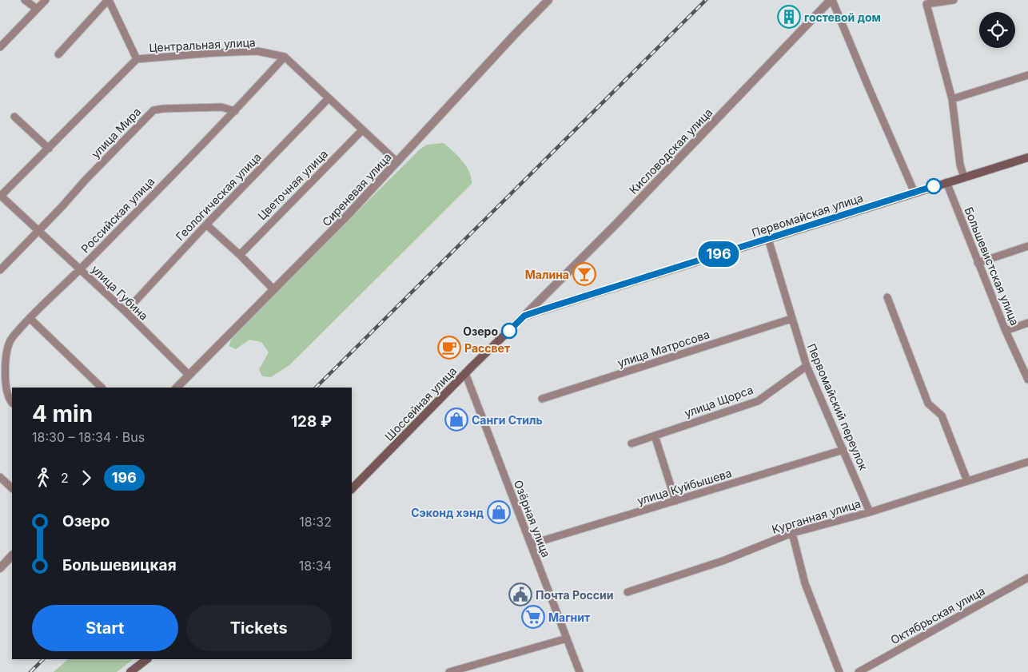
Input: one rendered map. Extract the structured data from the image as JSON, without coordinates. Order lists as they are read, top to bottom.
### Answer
{
  "streets": {
    "main road": ["Первомайская улица", "Шоссейная улица"],
    "street": [
      "Центральная улица",
      "улица Мира",
      "Кисловодская улица",
      "Цветочная улица",
      "Сиреневая улица",
      "Геологическая улица",
      "Российская улица",
      "Большевистская улица",
      "улица Губина",
      "улица Матросова",
      "улица Щорса",
      "Первомайский переулок",
      "улица Куйбышева",
      "Курганная улица",
      "Озёрная улица",
      "Октябрьская улица"
    ]
  },
  "crossings": [
    ["Центральная улица", "Российская улица"],
    ["Центральная улица", "улица Губина"],
    ["улица Мира", "Российская улица"],
    ["улица Мира", "улица Губина"],
    ["Кисловодская улица", "Первомайская улица"],
    ["Кисловодская улица", "Шоссейная улица"],
    ["Сиреневая улица", "улица Губина"],
    ["Геологическая улица", "улица Губина"],
    ["Российская улица", "улица Губина"],
    ["Первомайская улица", "Большевистская улица"],
    ["Первомайская улица", "Шоссейная улица"],
    ["Первомайская улица", "Первомайский переулок"],
    ["улица Матросова", "Первомайский переулок"],
    ["улица Щорса", "Первомайский переулок"],
    ["Шоссейная улица", "Озёрная улица"],
    ["Первомайский переулок", "улица Куйбышева"],
    ["Первомайский переулок", "Курганная улица"],
    ["улица Куйбышева", "Озёрная улица"]
  ],
  "places": {
    "building": ["гостевой дом"],
    "bar": ["Малина"],
    "other": ["Озеро"],
    "cafe": ["Рассвет"],
    "shop": ["Санги Стиль", "Сэконд хэнд"],
    "public building": ["Почта России"],
    "supermarket": ["Магнит"]
  },
  "lines": ["bus line 196"],
  "page": {
    "on_map": "196",
    "heading": ["4 min", "18:30 – 18:34 · Bus", "128 ₽"],
    "legs": ["2", "196"],
    "list": [
      {
        "name": "Озеро",
        "value": "18:32"
      },
      {
        "name": "Большевицкая",
        "value": "18:34"
      }
    ],
    "buttons": ["Start", "Tickets"]
  }
}
